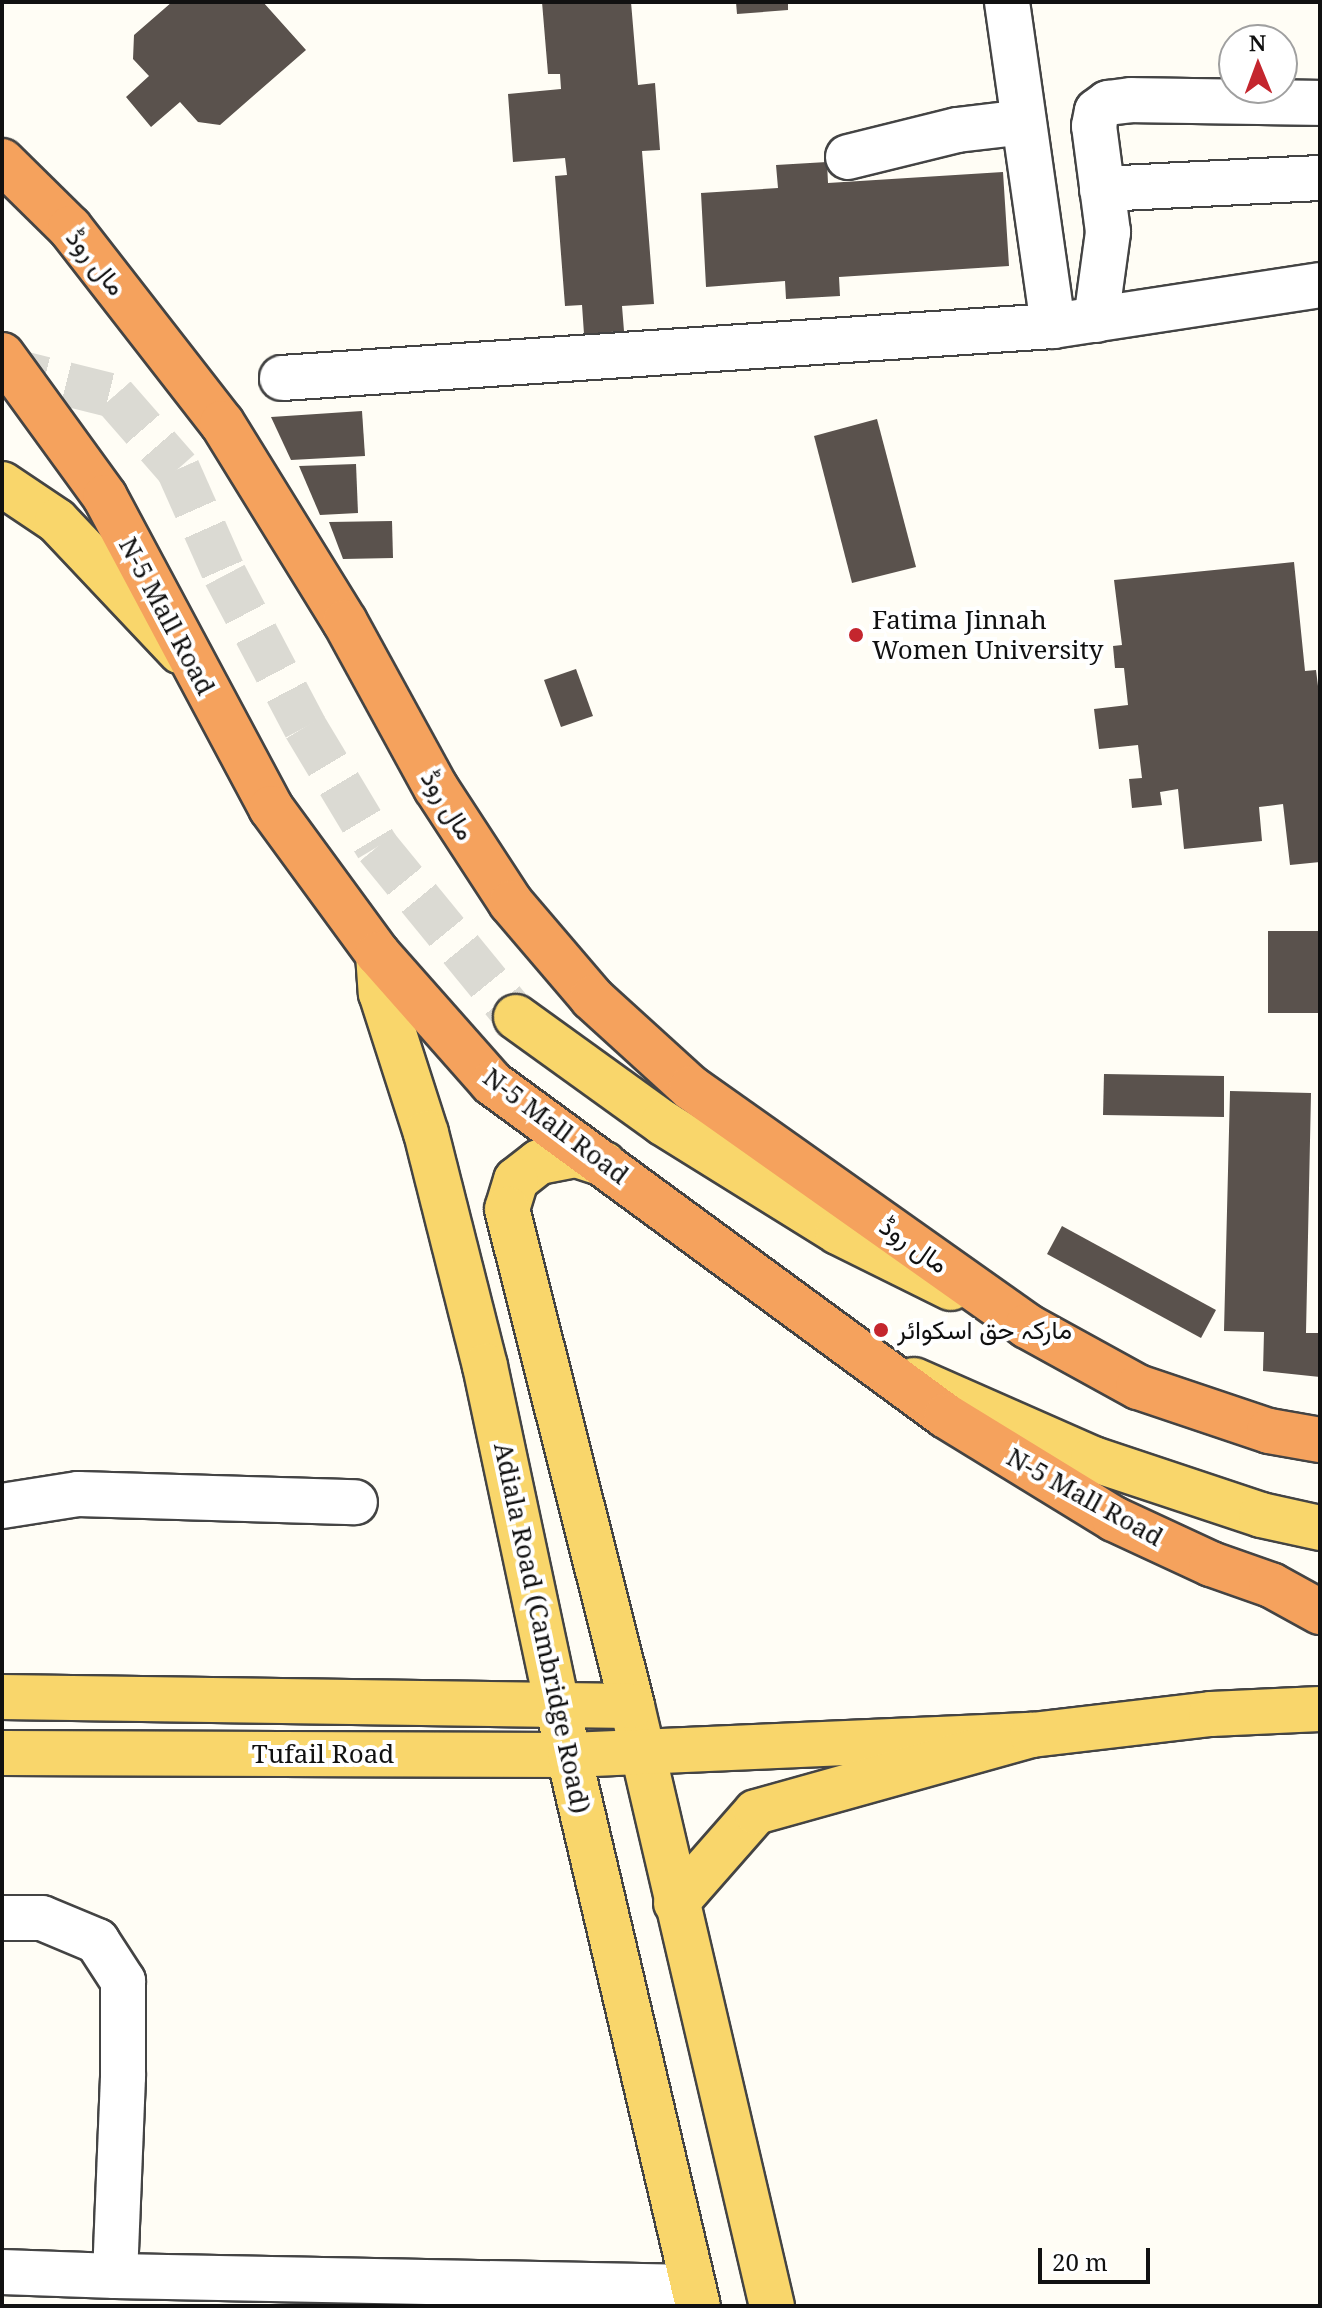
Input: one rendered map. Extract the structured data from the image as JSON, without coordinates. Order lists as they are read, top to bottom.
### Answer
{
  "streets": {
    "highway": ["مال روڈ", "N-5 Mall Road"],
    "main road": ["Adiala Road (Cambridge Road)", "Tufail Road"]
  },
  "crossings": [
    ["N-5 Mall Road", "Adiala Road (Cambridge Road)"],
    ["Adiala Road (Cambridge Road)", "Tufail Road"]
  ],
  "places": ["Fatima Jinnah Women University", "مارکہ حق اسکوائر"],
  "scale_bar": "20 m",
  "north": "top"
}
